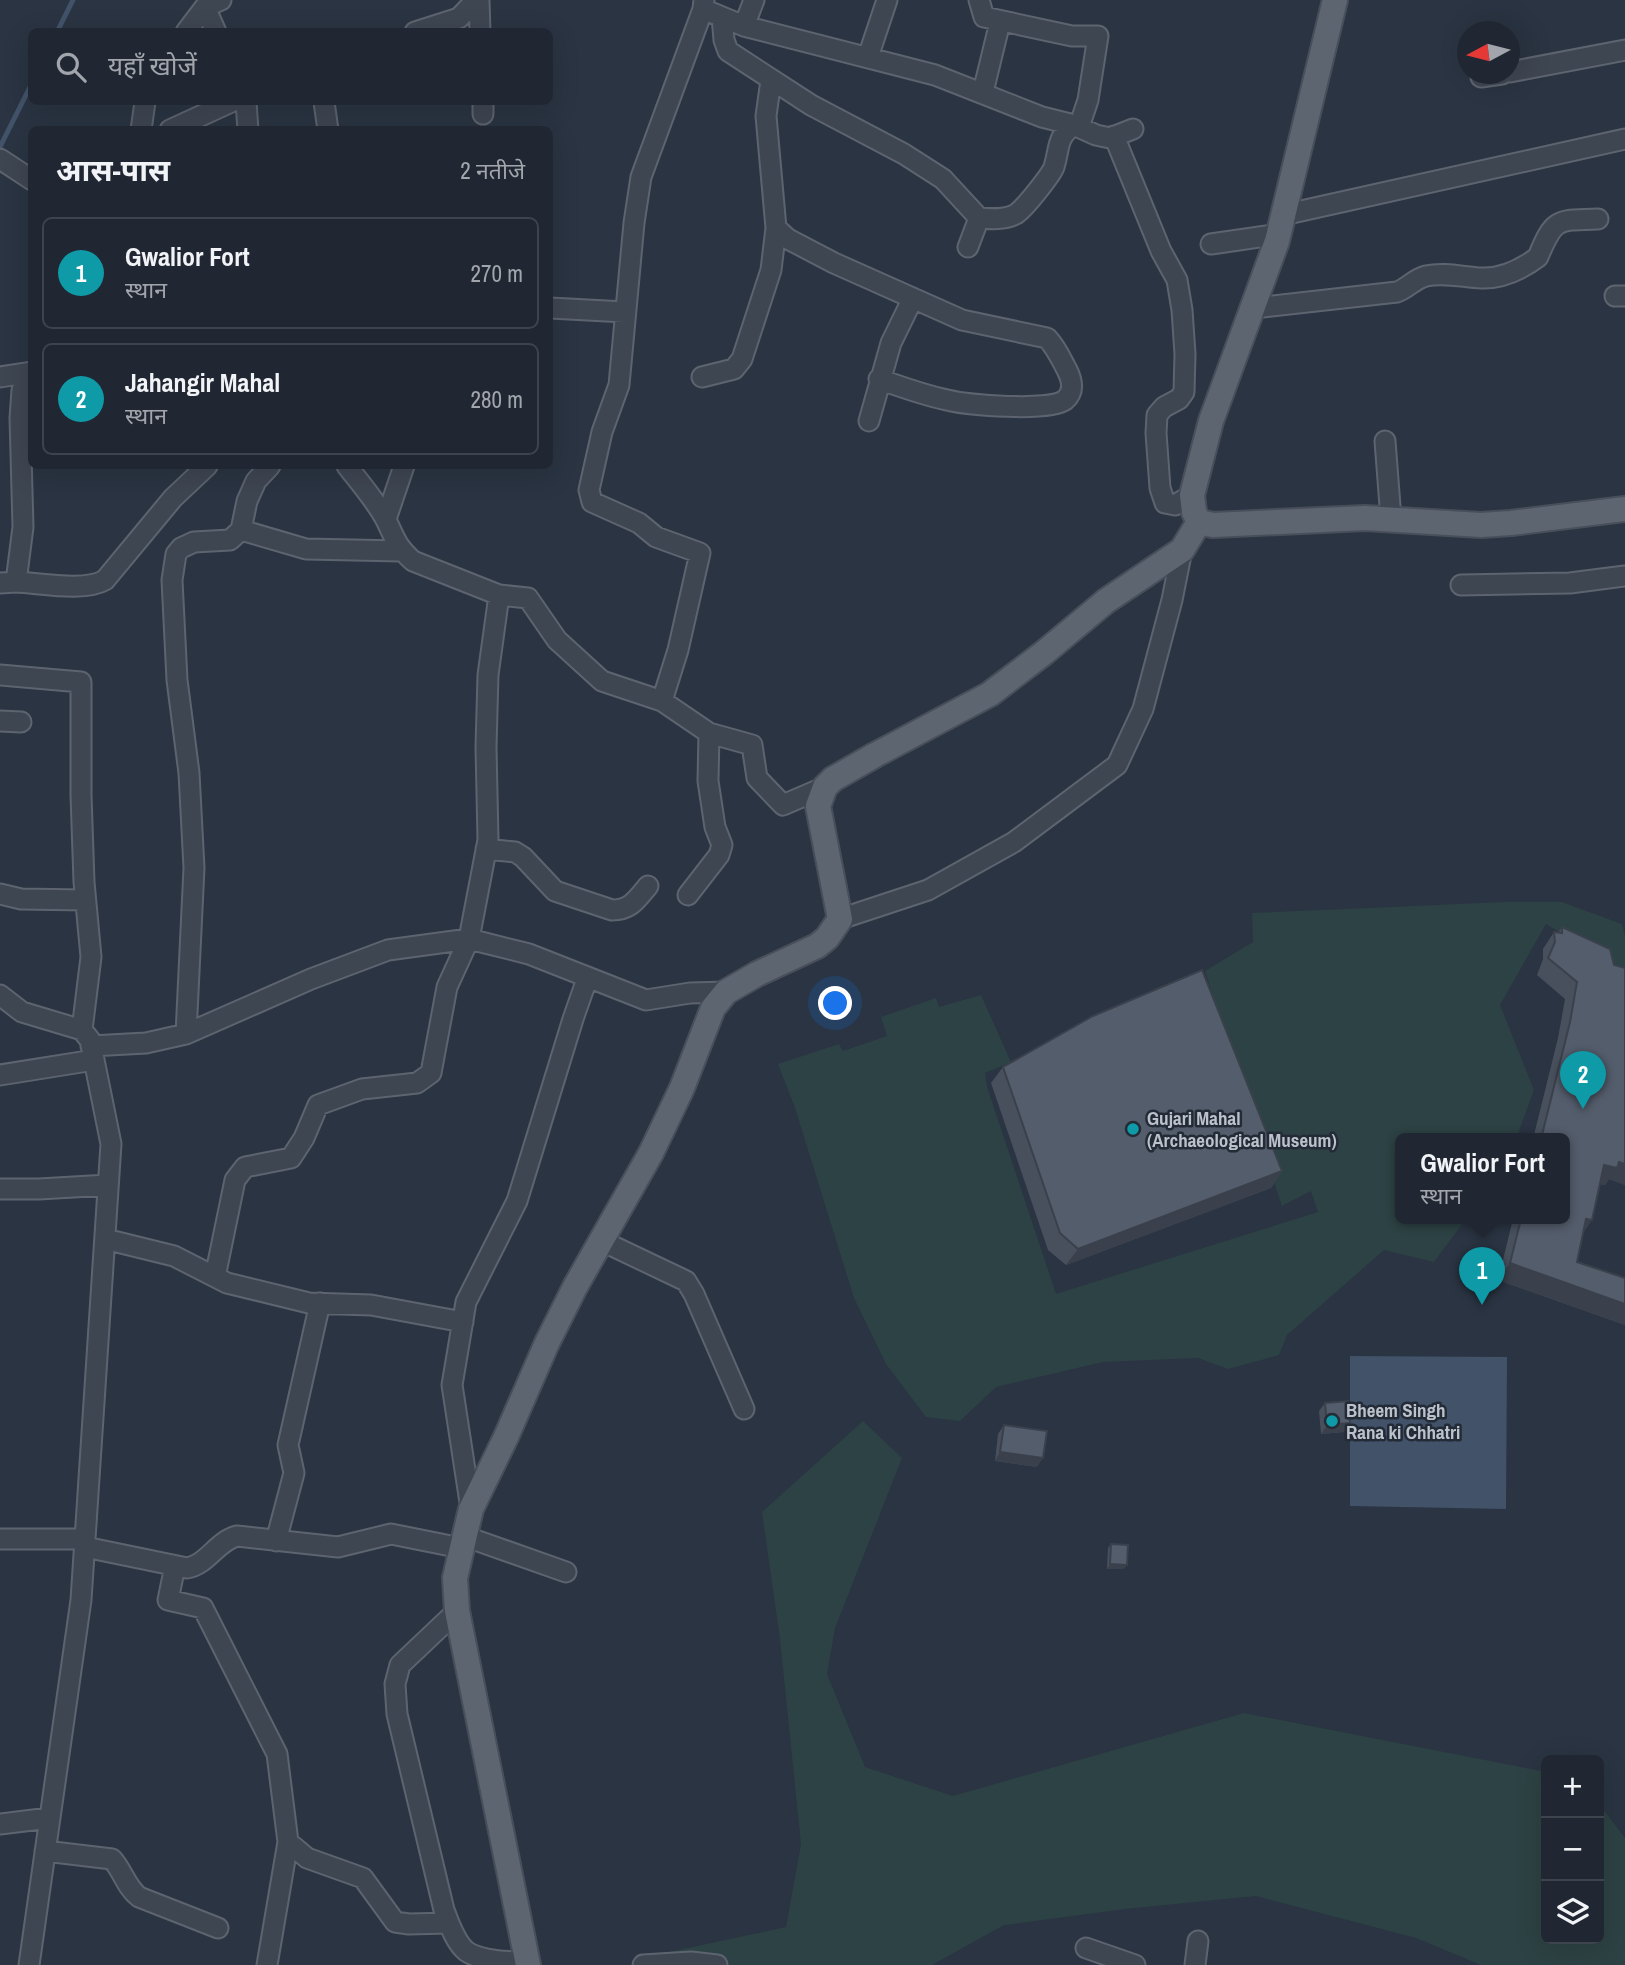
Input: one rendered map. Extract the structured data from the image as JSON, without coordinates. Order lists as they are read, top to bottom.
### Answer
{
  "places": ["Gujari Mahal (Archaeological Museum)", "Bheem Singh Rana ki Chhatri"],
  "north": "left",
  "page": {
    "search": "यहाँ खोजें",
    "heading": ["आस-पास", "2 नतीजे"],
    "list": [
      {
        "mark": "1",
        "name": "Gwalior Fort",
        "note": "स्थान",
        "value": "270 m"
      },
      {
        "mark": "2",
        "name": "Jahangir Mahal",
        "note": "स्थान",
        "value": "280 m"
      }
    ],
    "pins": ["2", "1"],
    "popup": ["Gwalior Fort", "स्थान"],
    "map_buttons": ["+", "−"]
  }
}
